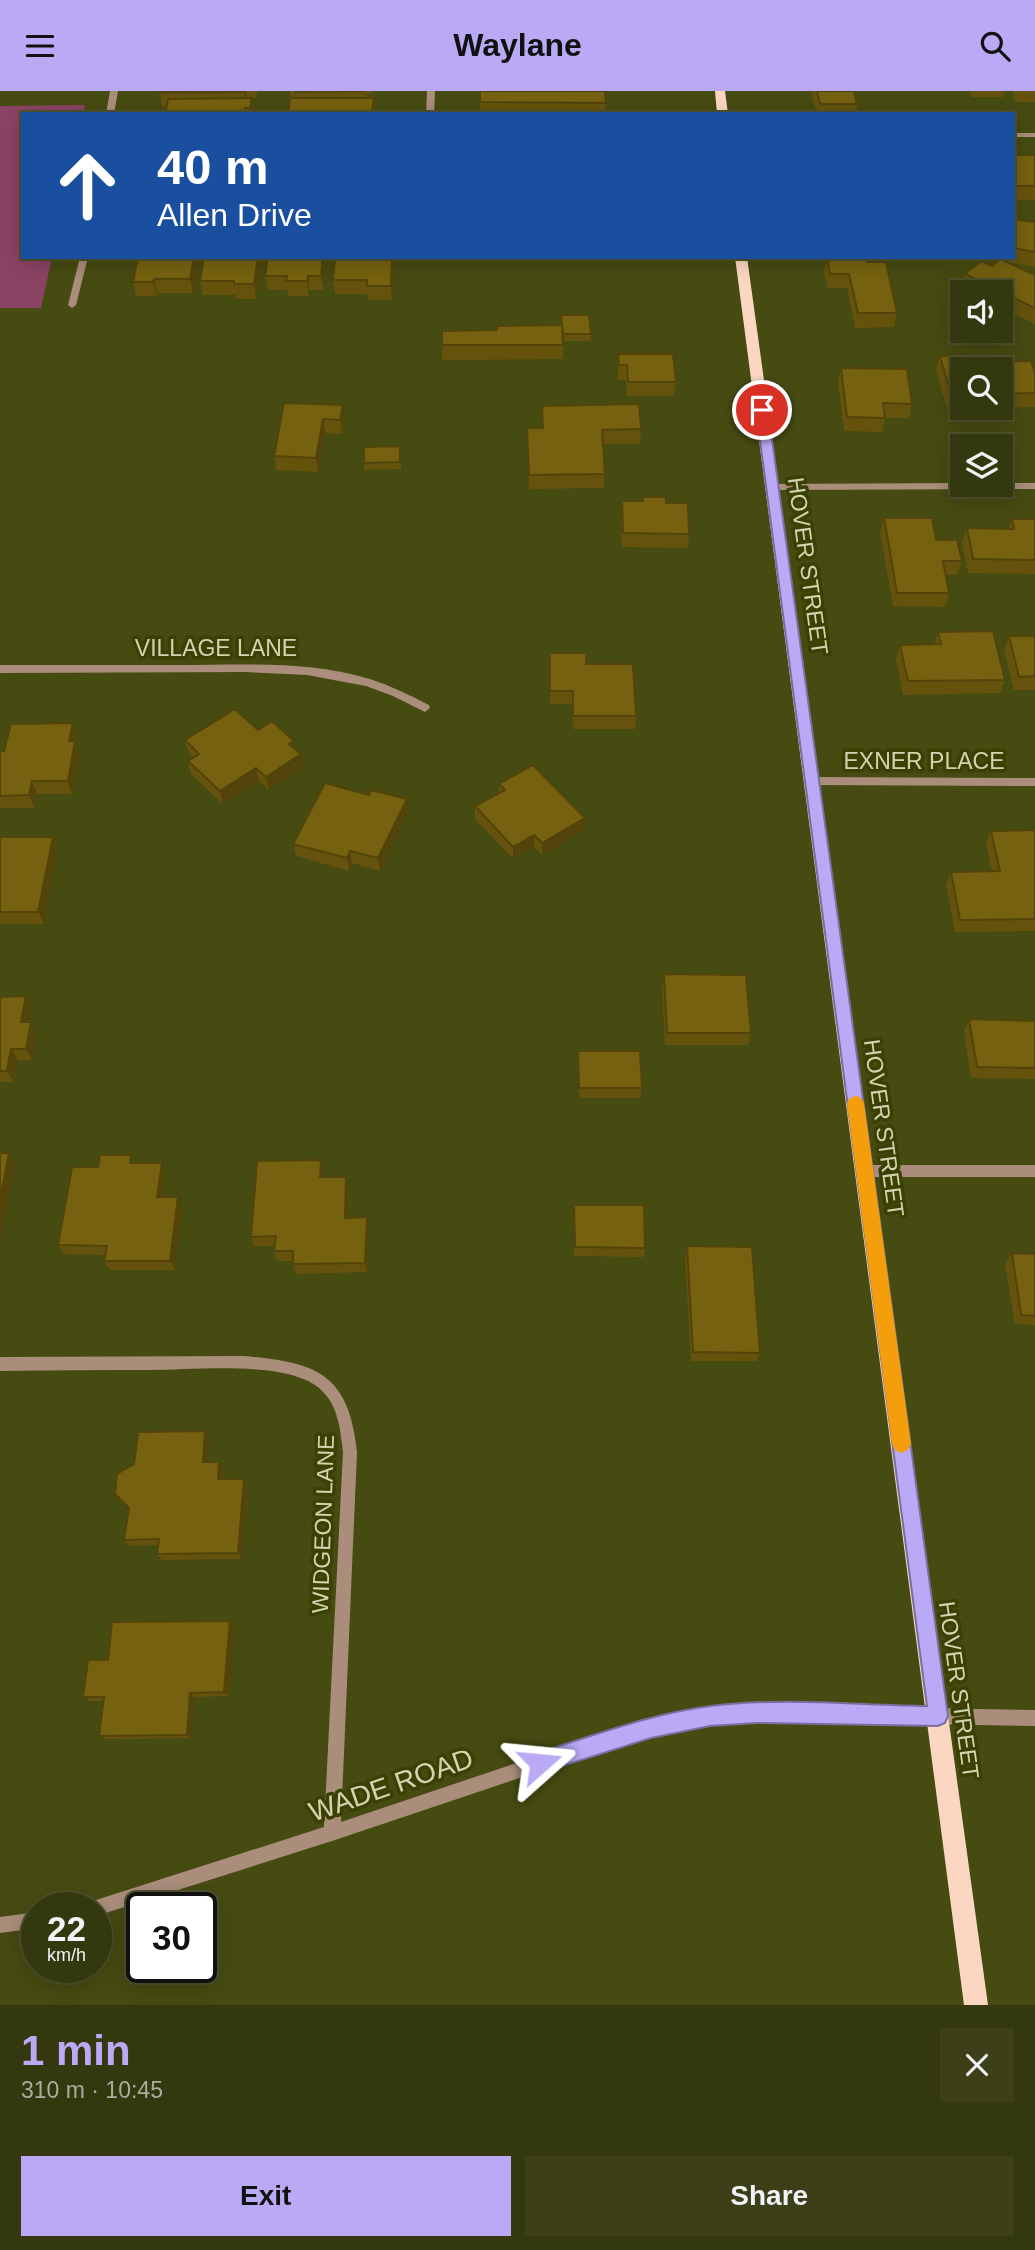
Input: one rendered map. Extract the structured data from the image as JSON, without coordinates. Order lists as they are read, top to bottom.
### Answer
{
  "streets": {
    "main road": ["HOVER STREET"],
    "street": [
      "VILLAGE LANE",
      "EXNER PLACE",
      "WIDGEON LANE",
      "WADE ROAD"
    ]
  },
  "crossings": [
    ["HOVER STREET", "EXNER PLACE"],
    ["HOVER STREET", "WADE ROAD"],
    ["WIDGEON LANE", "WADE ROAD"]
  ],
  "page": {
    "header": "Waylane",
    "turn": ["40 m", "Allen Drive"],
    "speed": "22 km/h",
    "limit": "30",
    "heading": ["1 min", "310 m · 10:45"],
    "buttons": ["Exit", "Share"]
  }
}
